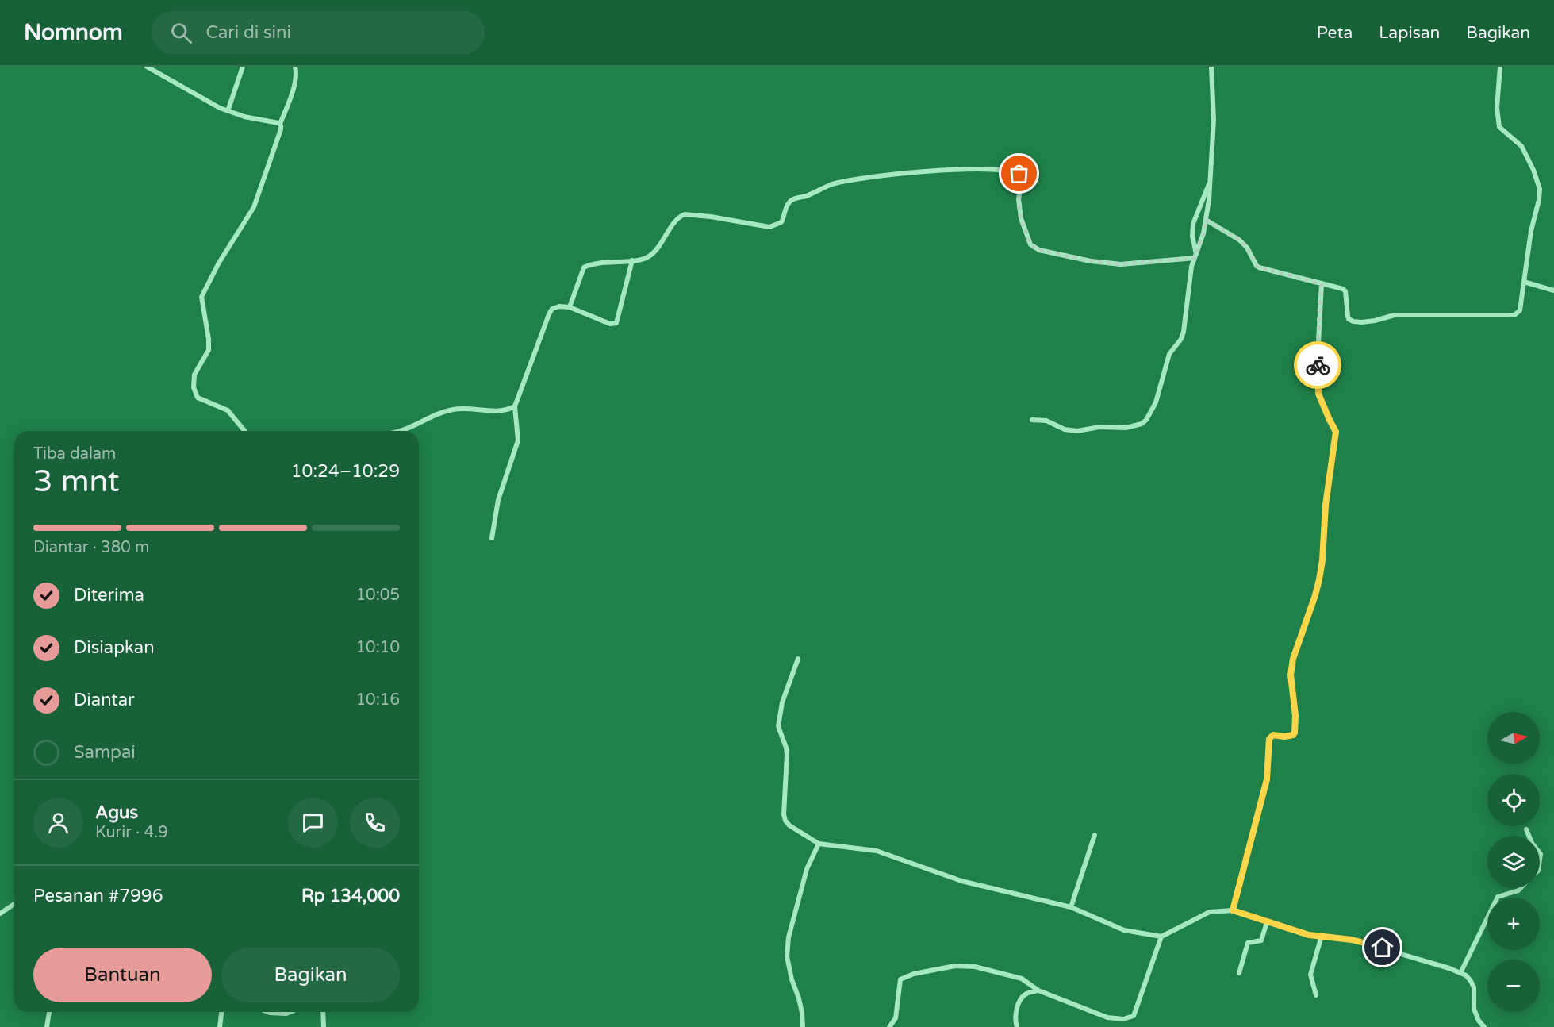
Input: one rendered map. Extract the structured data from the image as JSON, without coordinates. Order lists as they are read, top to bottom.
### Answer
{
  "north": "right",
  "page": {
    "header": "Nomnom",
    "search": "Cari di sini",
    "nav": ["Peta", "Lapisan", "Bagikan"],
    "heading": ["3 mnt", "Tiba dalam", "10:24–10:29"],
    "panel": [
      "Agus",
      "Kurir · 4.9",
      "Pesanan #7996",
      "Rp 134,000"
    ],
    "bar": "Diantar · 380 m",
    "list": [
      ["Diterima", "10:05"],
      ["Disiapkan", "10:10"],
      ["Diantar", "10:16"],
      "Sampai"
    ],
    "map_buttons": ["+", "−"],
    "buttons": ["Bantuan", "Bagikan"]
  }
}
